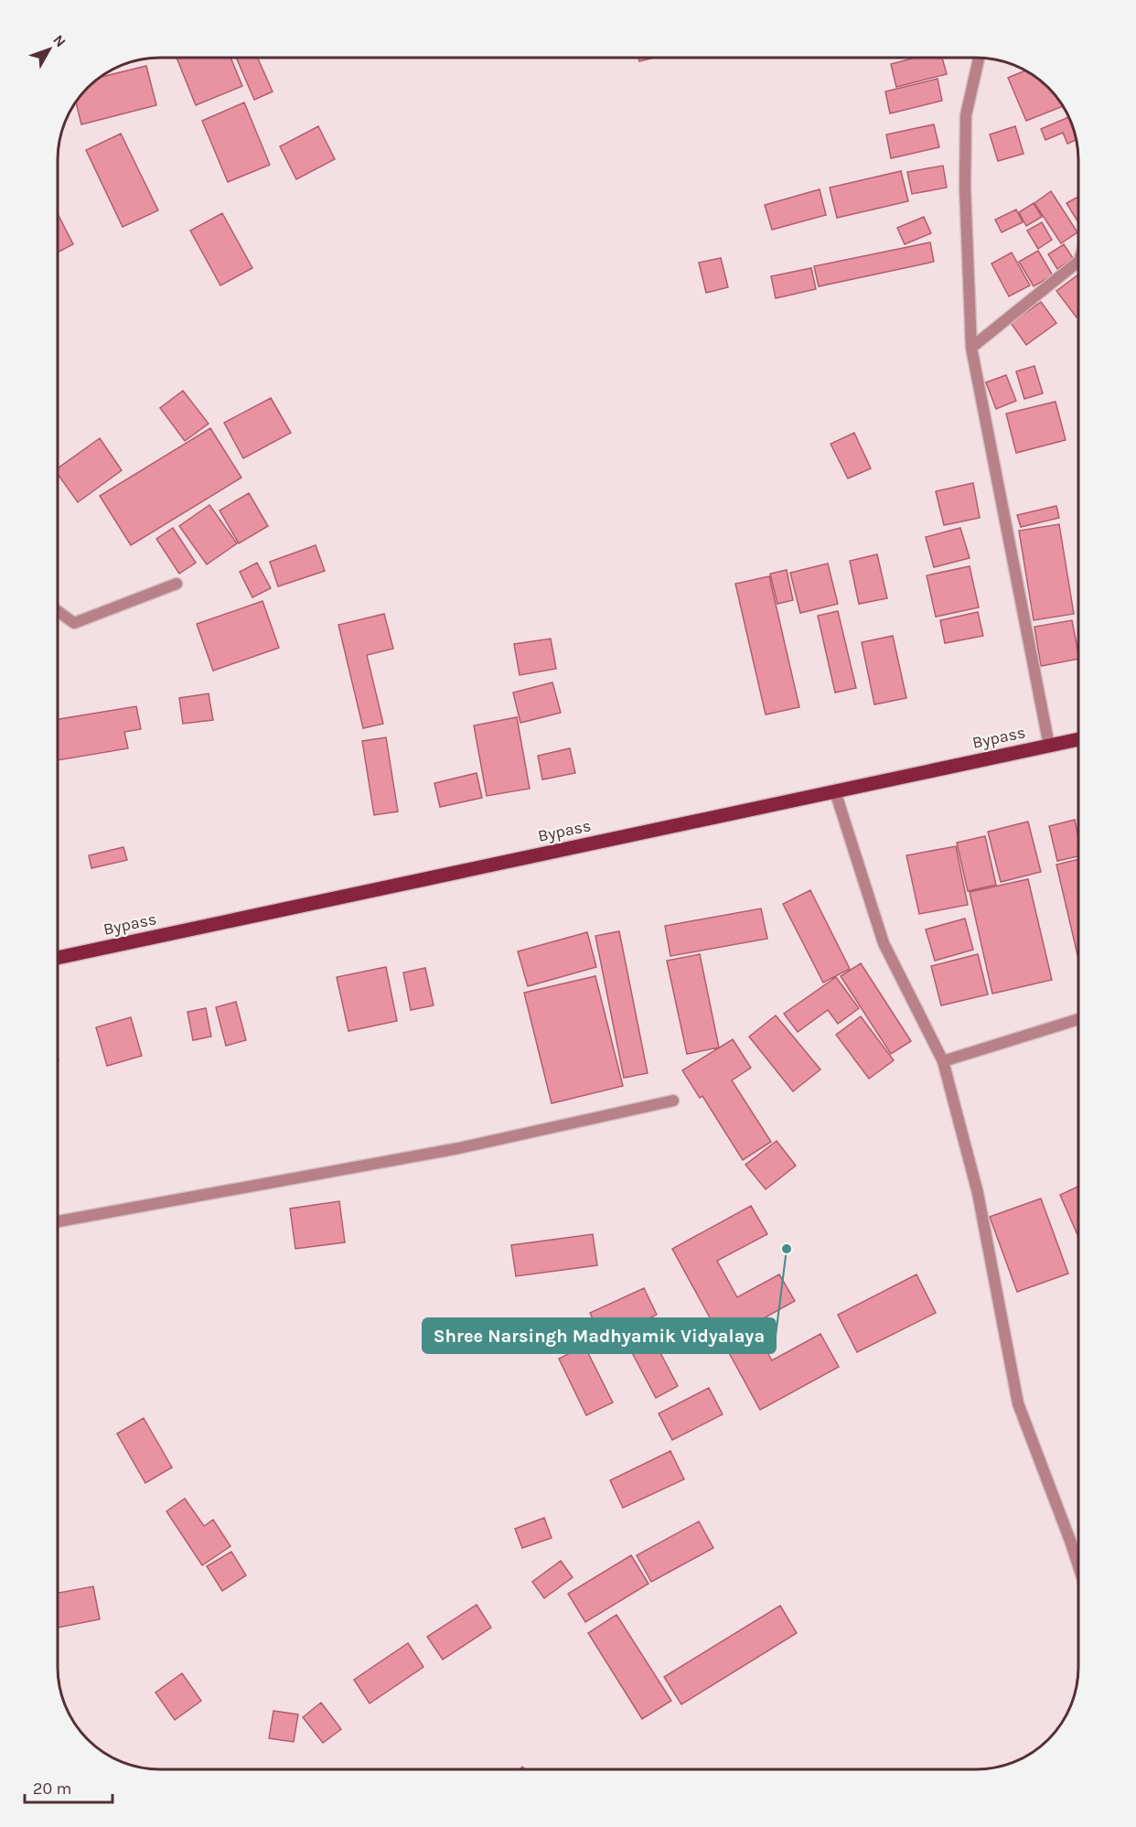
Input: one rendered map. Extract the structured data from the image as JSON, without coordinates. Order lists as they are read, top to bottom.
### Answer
{
  "streets": {
    "main road": ["Bypass"]
  },
  "places": ["Shree Narsingh Madhyamik Vidyalaya"],
  "scale_bar": "20 m",
  "north": "top right"
}
